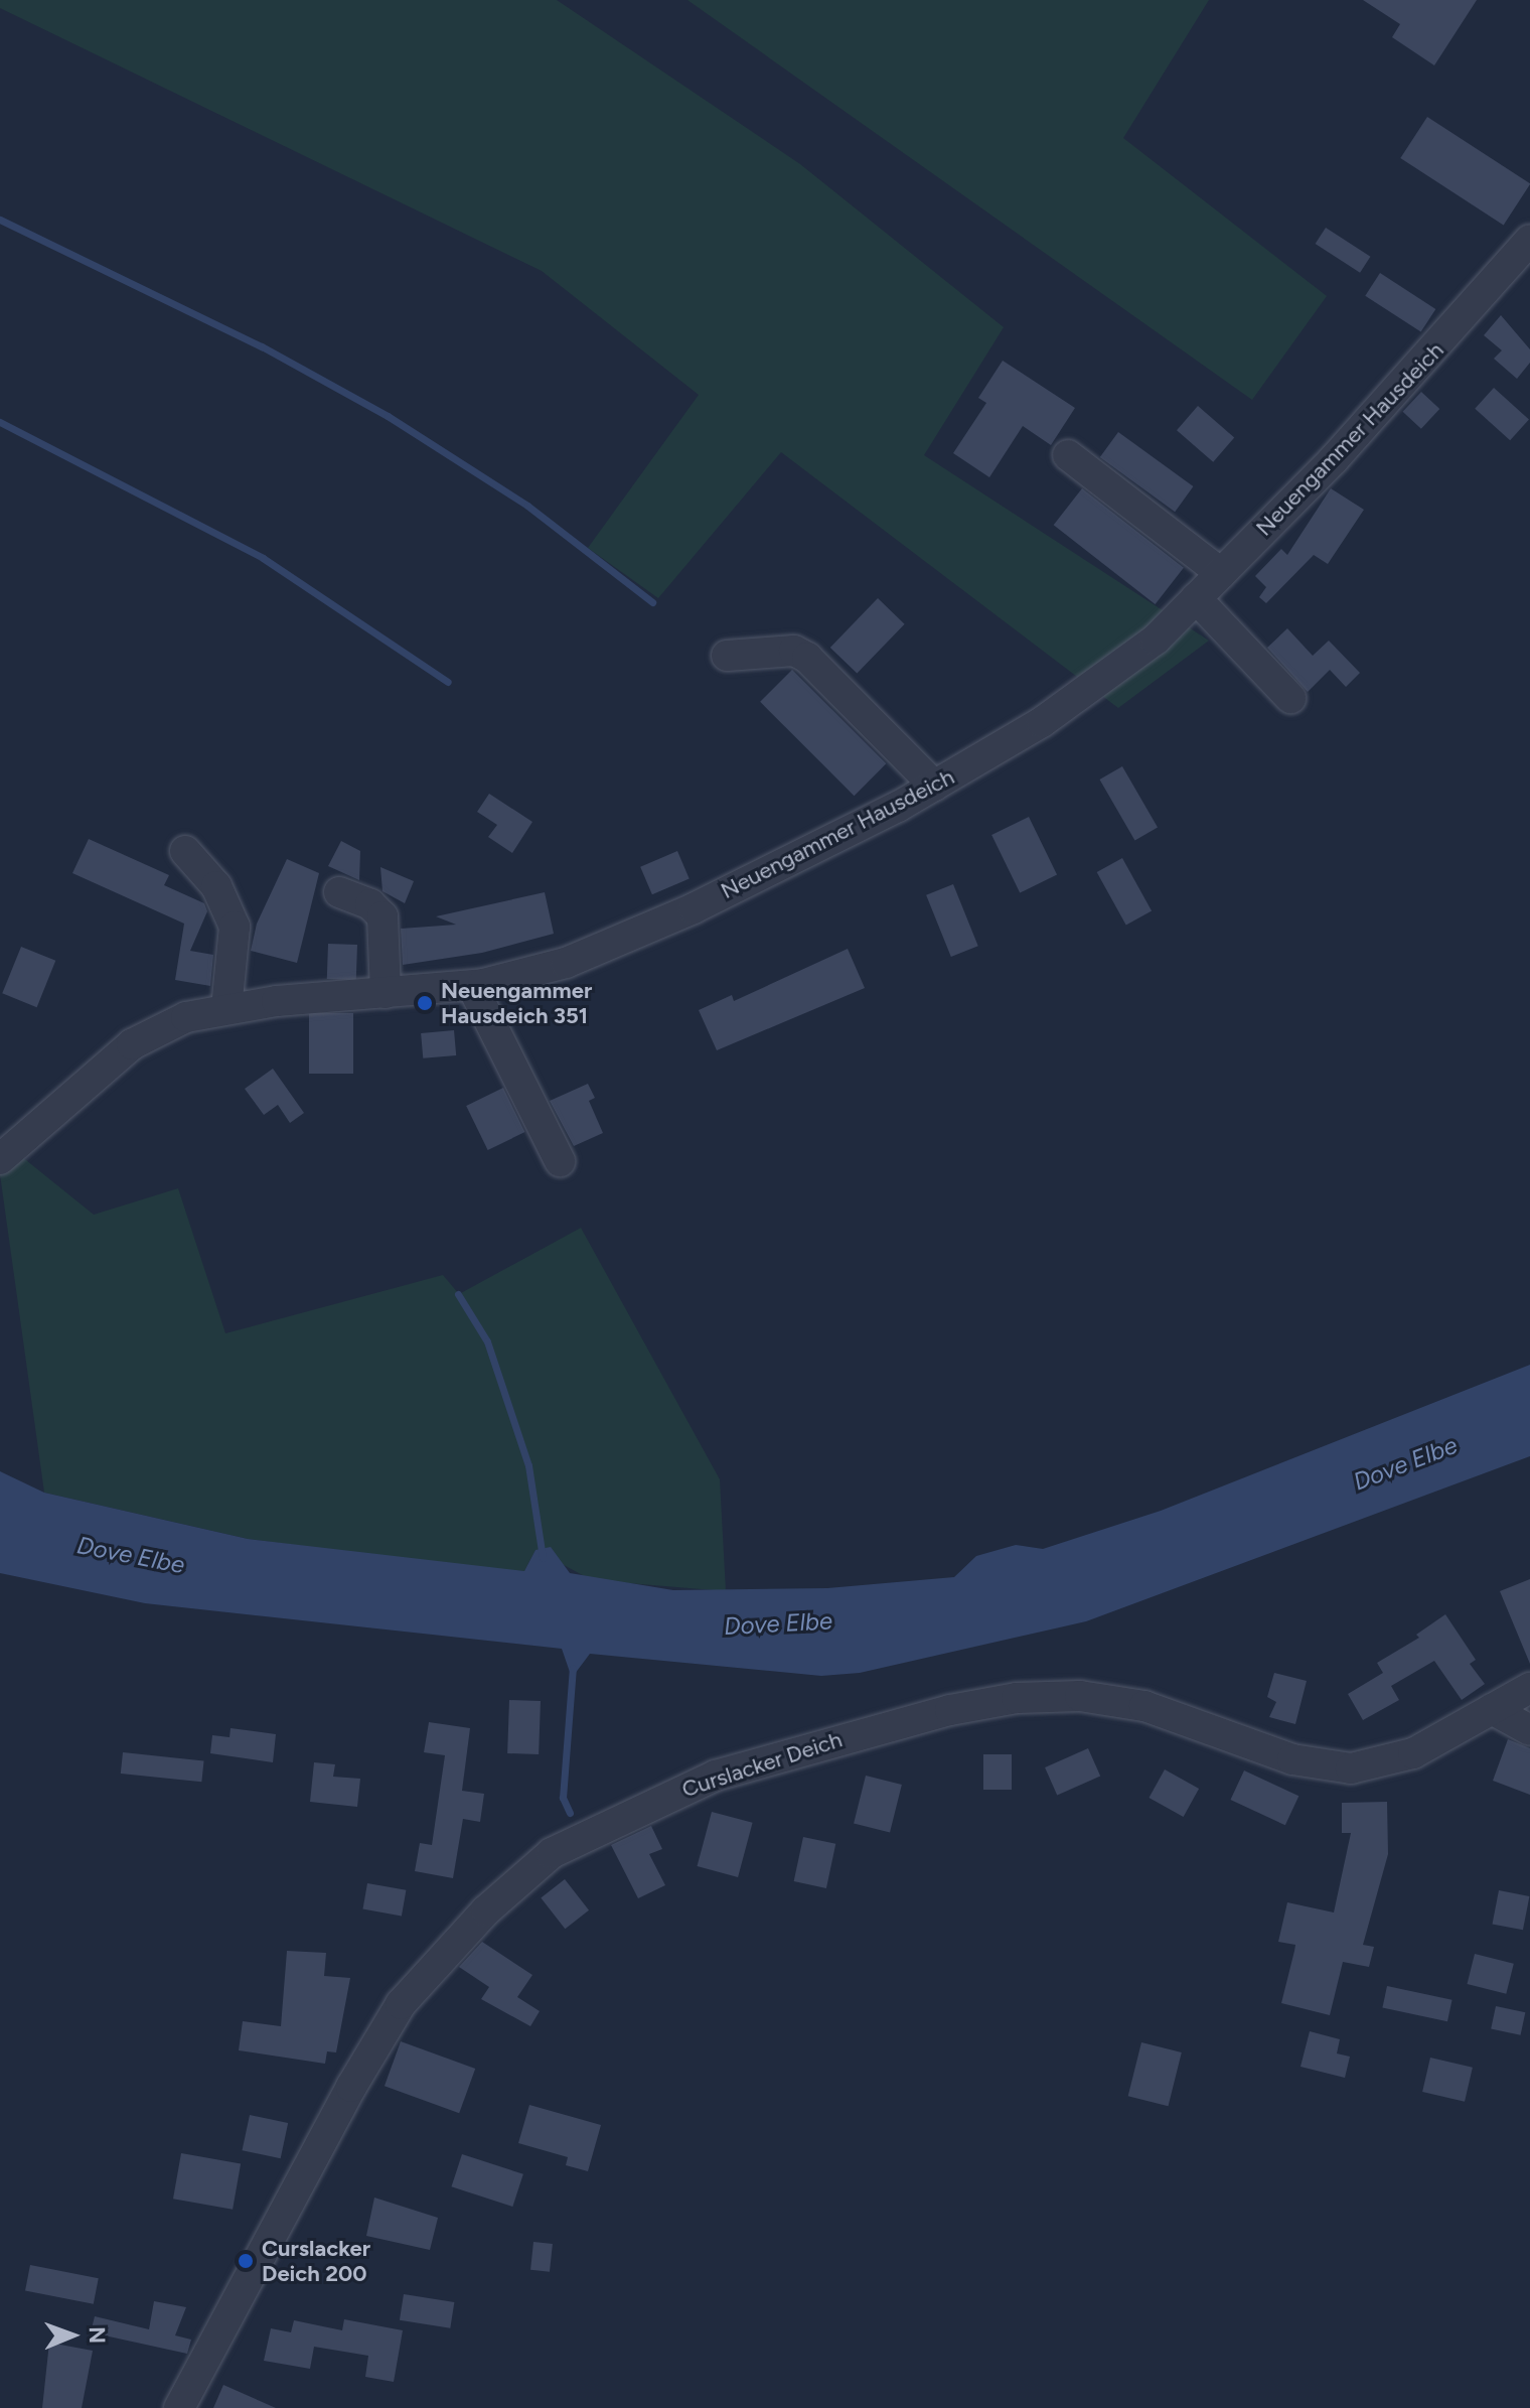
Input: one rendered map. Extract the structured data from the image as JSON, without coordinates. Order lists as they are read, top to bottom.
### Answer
{
  "streets": {
    "street": ["Neuengammer Hausdeich", "Curslacker Deich"]
  },
  "water": ["Dove Elbe"],
  "places": ["Neuengammer Hausdeich 351", "Curslacker Deich 200"],
  "north": "right"
}
